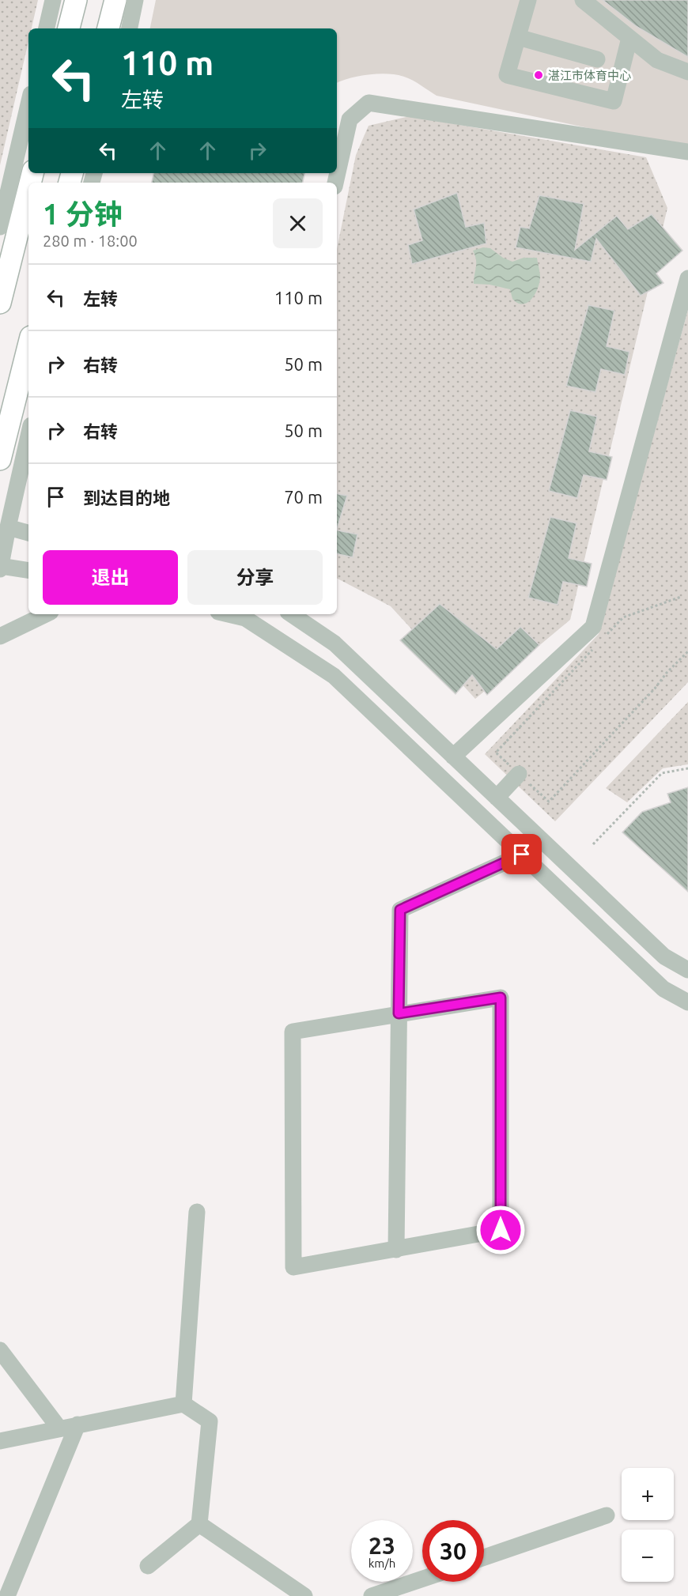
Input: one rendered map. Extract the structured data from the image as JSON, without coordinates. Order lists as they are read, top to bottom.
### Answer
{
  "places": ["湛江市体育中心"],
  "page": {
    "turn": ["110 m", "左转"],
    "heading": ["1 分钟", "280 m · 18:00"],
    "list": [
      {
        "name": "左转",
        "value": "110 m"
      },
      {
        "name": "右转",
        "value": "50 m"
      },
      {
        "name": "右转",
        "value": "50 m"
      },
      {
        "name": "到达目的地",
        "value": "70 m"
      }
    ],
    "buttons": ["退出", "分享"],
    "map_buttons": ["+", "−"],
    "speed": "23 km/h",
    "limit": "30"
  }
}
